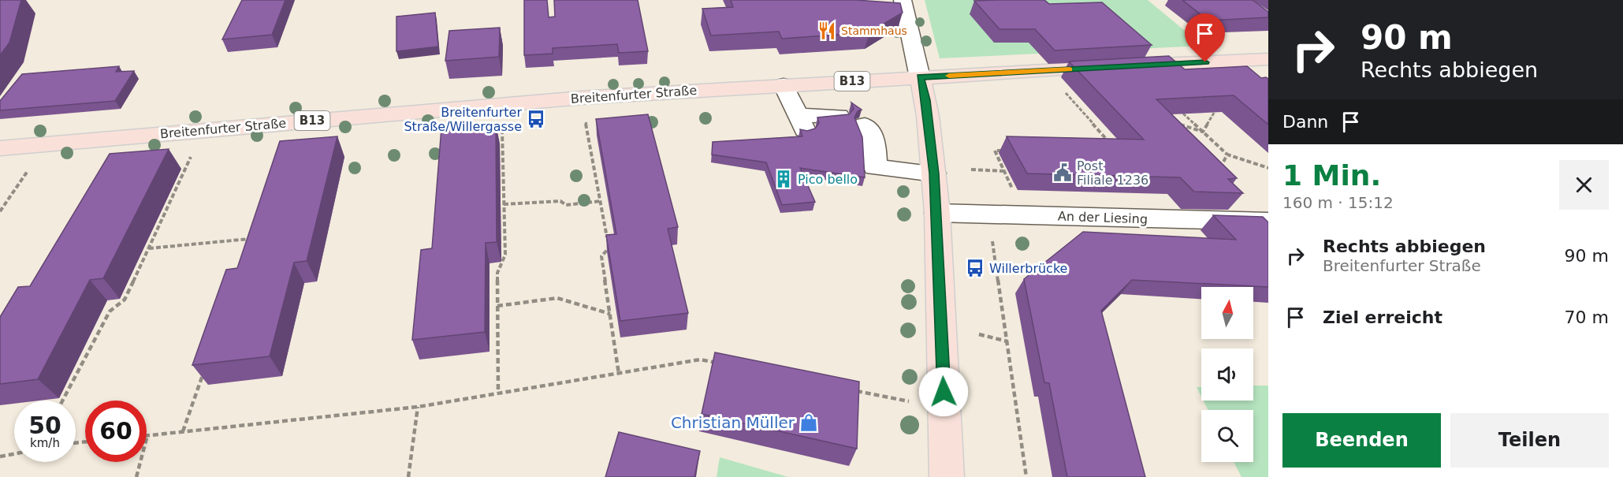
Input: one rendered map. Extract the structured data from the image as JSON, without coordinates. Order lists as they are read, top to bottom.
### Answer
{
  "streets": {
    "main road": ["B13", "Breitenfurter Straße"],
    "street": ["An der Liesing"]
  },
  "places": {
    "restaurant": ["Stammhaus"],
    "bus stop": ["Breitenfurter Straße/Willergasse", "Willerbrücke"],
    "public building": ["Post Filiale 1236"],
    "building": ["Pico bello"],
    "shop": ["Christian Müller"]
  },
  "north": "top",
  "page": {
    "turn": ["90 m", "Rechts abbiegen"],
    "then": "Dann",
    "heading": ["1 Min.", "160 m · 15:12"],
    "list": [
      {
        "name": "Rechts abbiegen",
        "note": "Breitenfurter Straße",
        "value": "90 m"
      },
      {
        "name": "Ziel erreicht",
        "value": "70 m"
      }
    ],
    "speed": "50 km/h",
    "limit": "60",
    "buttons": ["Beenden", "Teilen"]
  }
}
